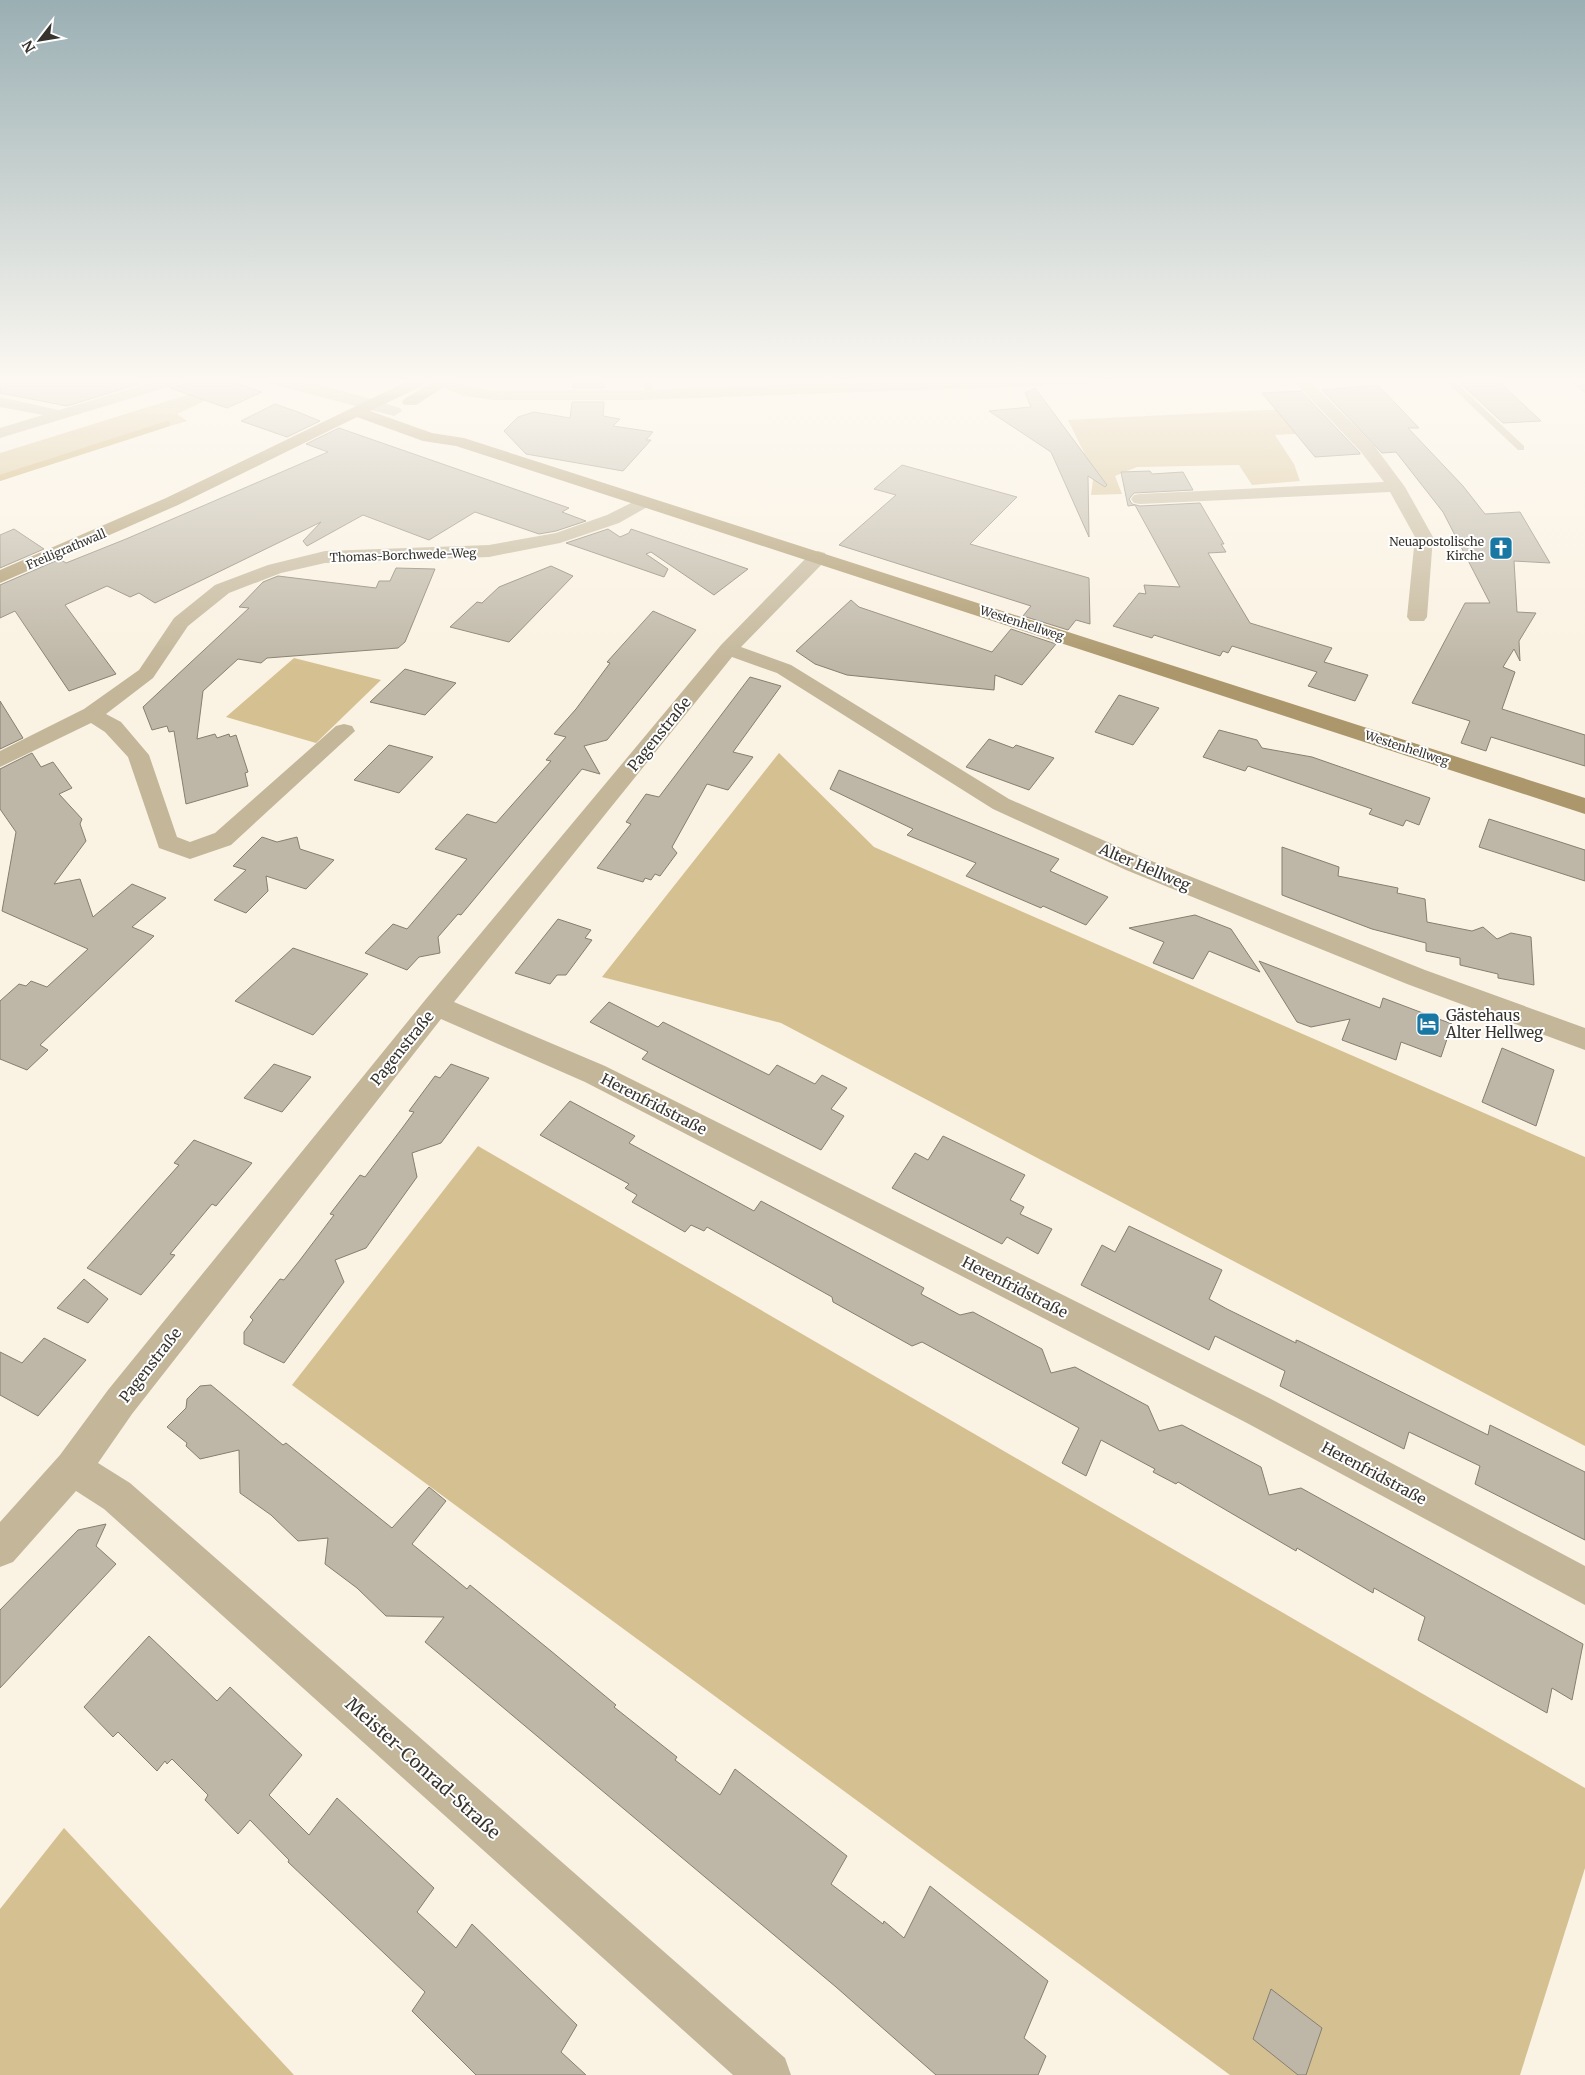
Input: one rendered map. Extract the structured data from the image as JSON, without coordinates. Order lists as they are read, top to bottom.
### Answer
{
  "streets": {
    "street": [
      "Freiligrathwall",
      "Thomas-Borchwede-Weg",
      "Westenhellweg",
      "Pagenstraße",
      "Alter Hellweg",
      "Herenfridstraße",
      "Meister-Conrad-Straße"
    ]
  },
  "crossings": [
    ["Thomas-Borchwede-Weg", "Westenhellweg"],
    ["Westenhellweg", "Pagenstraße"],
    ["Pagenstraße", "Alter Hellweg"],
    ["Pagenstraße", "Herenfridstraße"],
    ["Pagenstraße", "Meister-Conrad-Straße"]
  ],
  "places": {
    "church": ["Neuapostolische Kirche"],
    "hotel": ["Gästehaus Alter Hellweg"]
  },
  "north": "bottom left"
}
